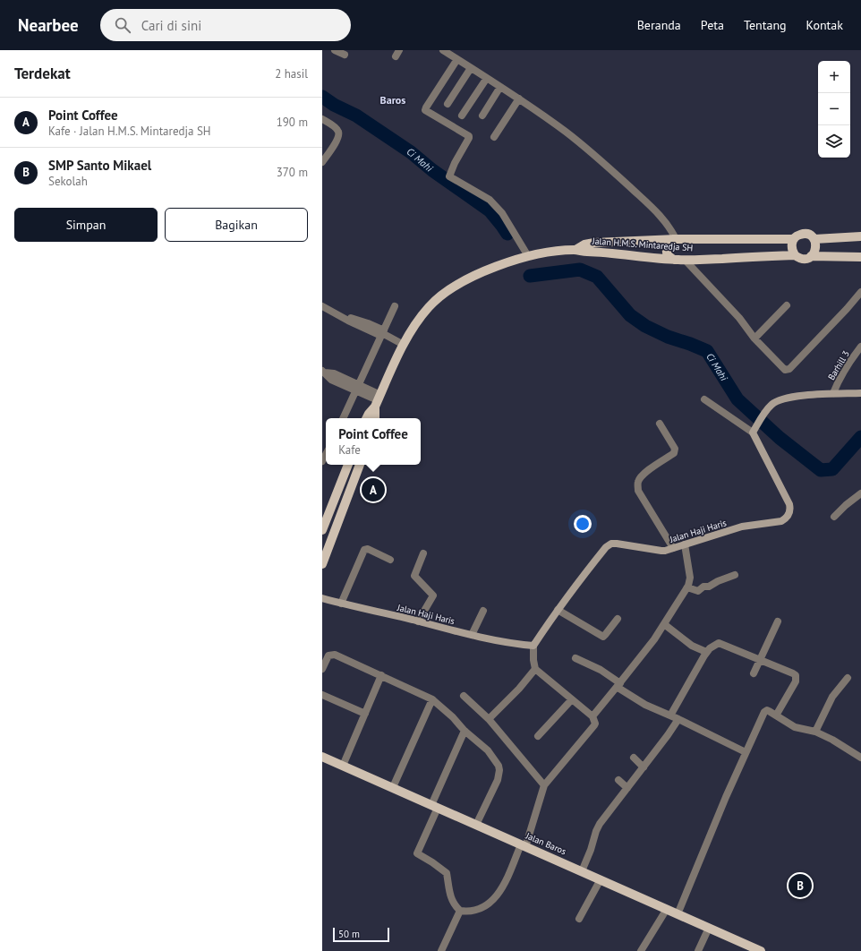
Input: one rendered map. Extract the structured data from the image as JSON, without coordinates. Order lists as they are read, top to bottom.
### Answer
{
  "streets": {
    "main road": ["Jalan H.M.S. Mintaredja SH", "Jalan Baros"],
    "street": ["Barhill 3", "Jalan Haji Haris"]
  },
  "districts": ["Baros"],
  "water": ["Ci Mahi"],
  "scale_bar": "50 m",
  "page": {
    "header": "Nearbee",
    "search": "Cari di sini",
    "nav": [
      "Beranda",
      "Peta",
      "Tentang",
      "Kontak"
    ],
    "heading": ["Terdekat", "2 hasil"],
    "map_buttons": ["+", "−"],
    "list": [
      {
        "mark": "A",
        "name": "Point Coffee",
        "note": "Kafe · Jalan H.M.S. Mintaredja SH",
        "value": "190 m"
      },
      {
        "mark": "B",
        "name": "SMP Santo Mikael",
        "note": "Sekolah",
        "value": "370 m"
      }
    ],
    "buttons": ["Simpan", "Bagikan"],
    "popup": ["Point Coffee", "Kafe"],
    "pins": ["A", "B"],
    "scale": "50 m"
  }
}
